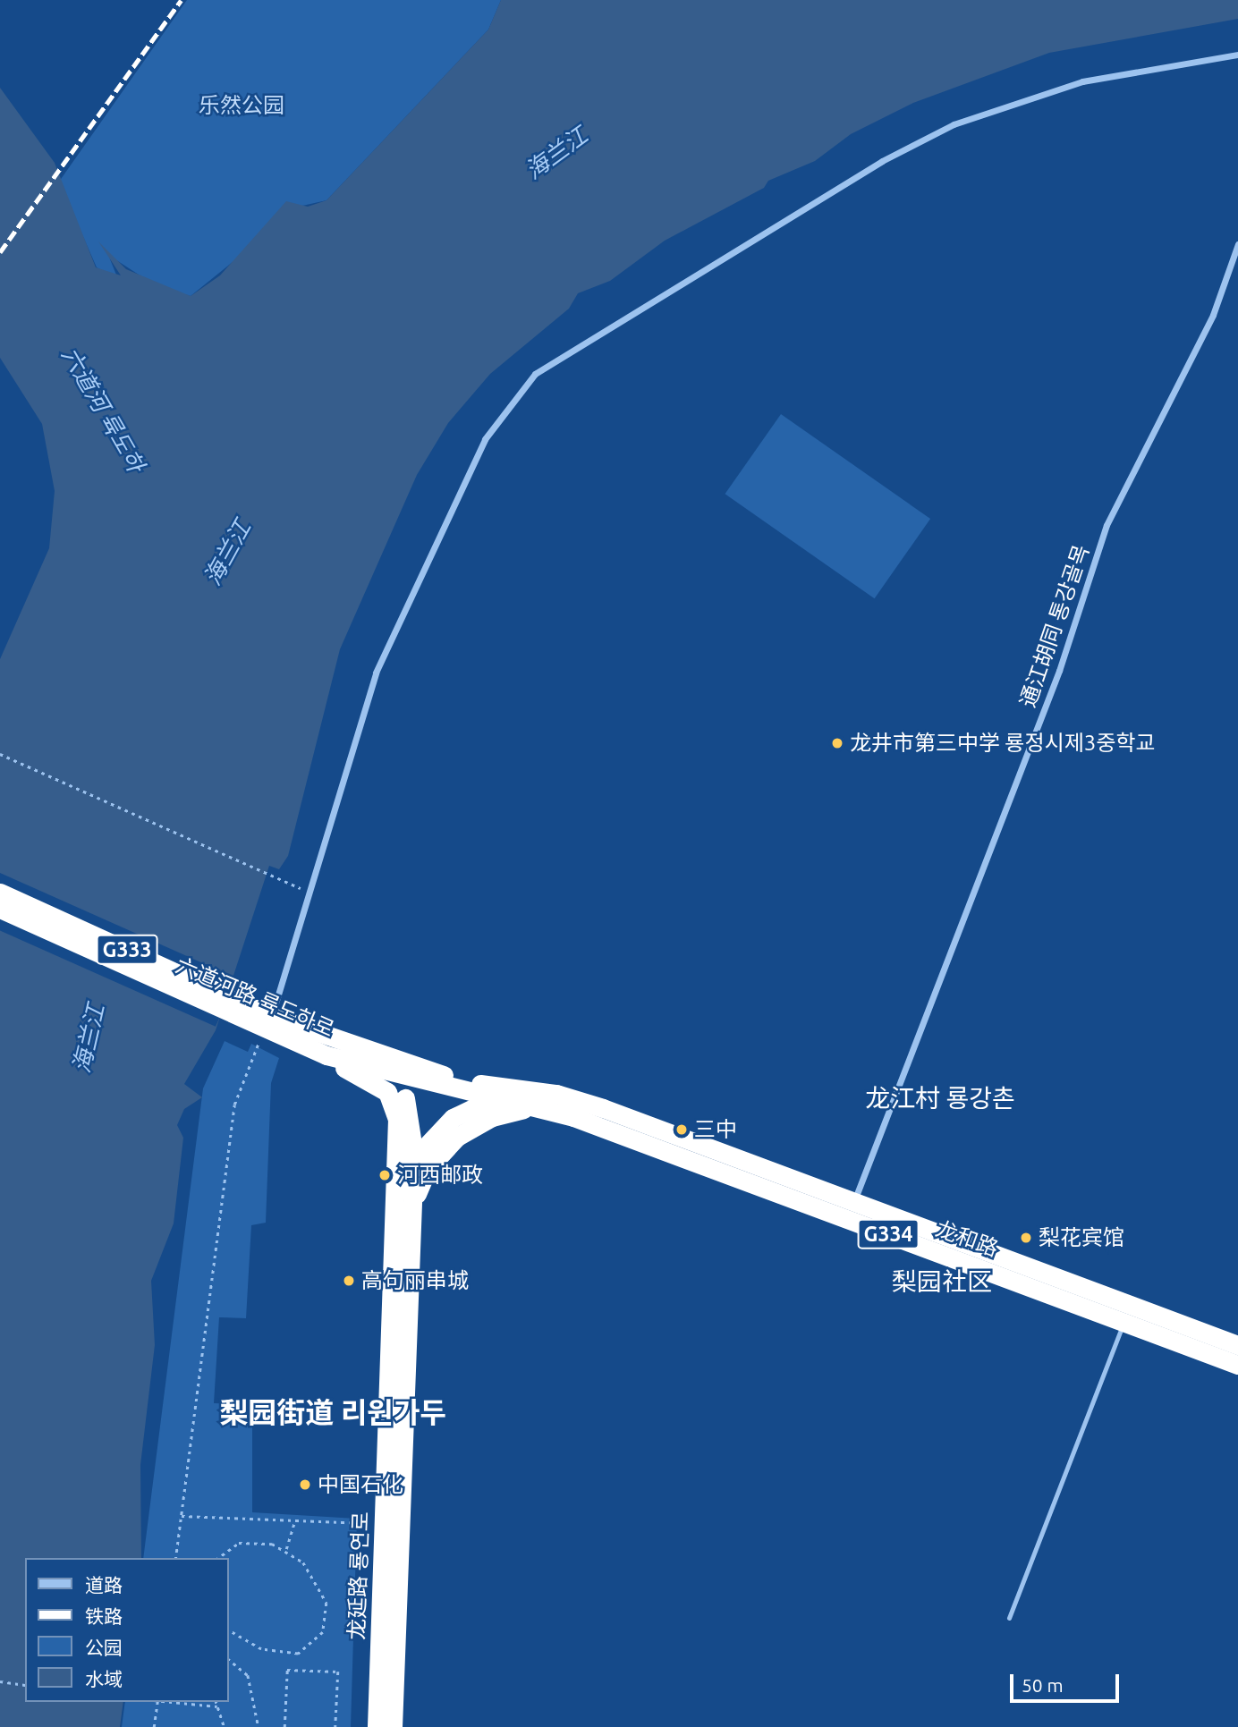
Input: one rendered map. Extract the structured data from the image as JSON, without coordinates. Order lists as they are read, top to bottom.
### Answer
{
  "streets": {
    "highway": [
      "G333",
      "六道河路 륙도하로",
      "G334",
      "龙和路",
      "龙延路 룡연로"
    ],
    "street": ["通江胡同 통강골목"]
  },
  "crossings": [
    ["通江胡同 통강골목", "龙和路"],
    ["六道河路 륙도하로", "龙和路"],
    ["六道河路 륙도하로", "龙延路 룡연로"],
    ["龙和路", "龙延路 룡연로"]
  ],
  "districts": ["龙江村 룡강촌", "梨园社区", "梨园街道 리원가두"],
  "water": ["海兰江", "六道河 륙도하"],
  "parks": ["乐然公园"],
  "places": [
    "龙井市第三中学 룡정시제3중학교",
    "三中",
    "河西邮政",
    "梨花宾馆",
    "高句丽串城",
    "中国石化"
  ],
  "legend": [
    "道路",
    "铁路",
    "公园",
    "水域"
  ],
  "scale_bar": "50 m"
}
